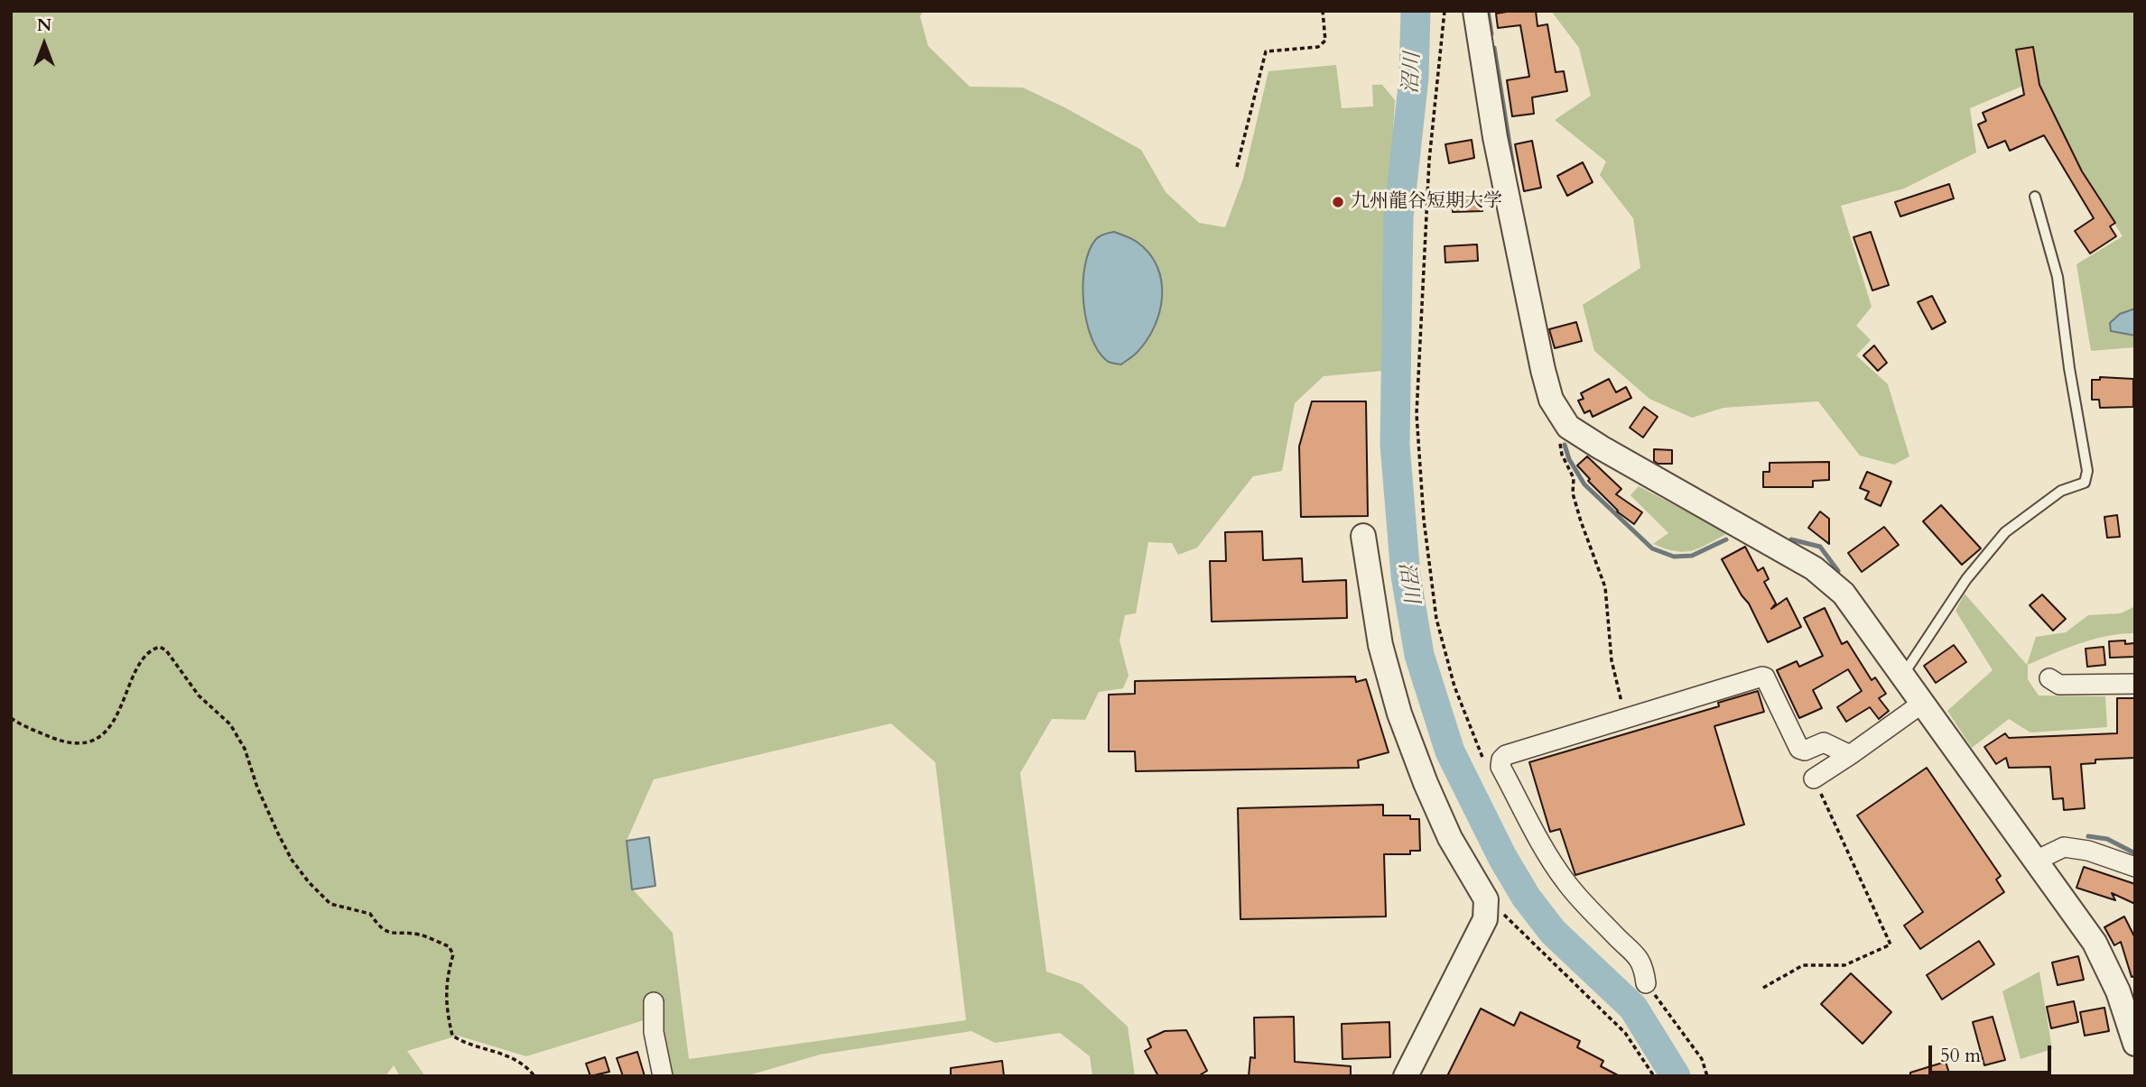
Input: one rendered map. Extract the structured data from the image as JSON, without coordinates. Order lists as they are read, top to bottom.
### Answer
{
  "water": ["沼川"],
  "places": ["九州龍谷短期大学"],
  "scale_bar": "50 m",
  "north": "top"
}
